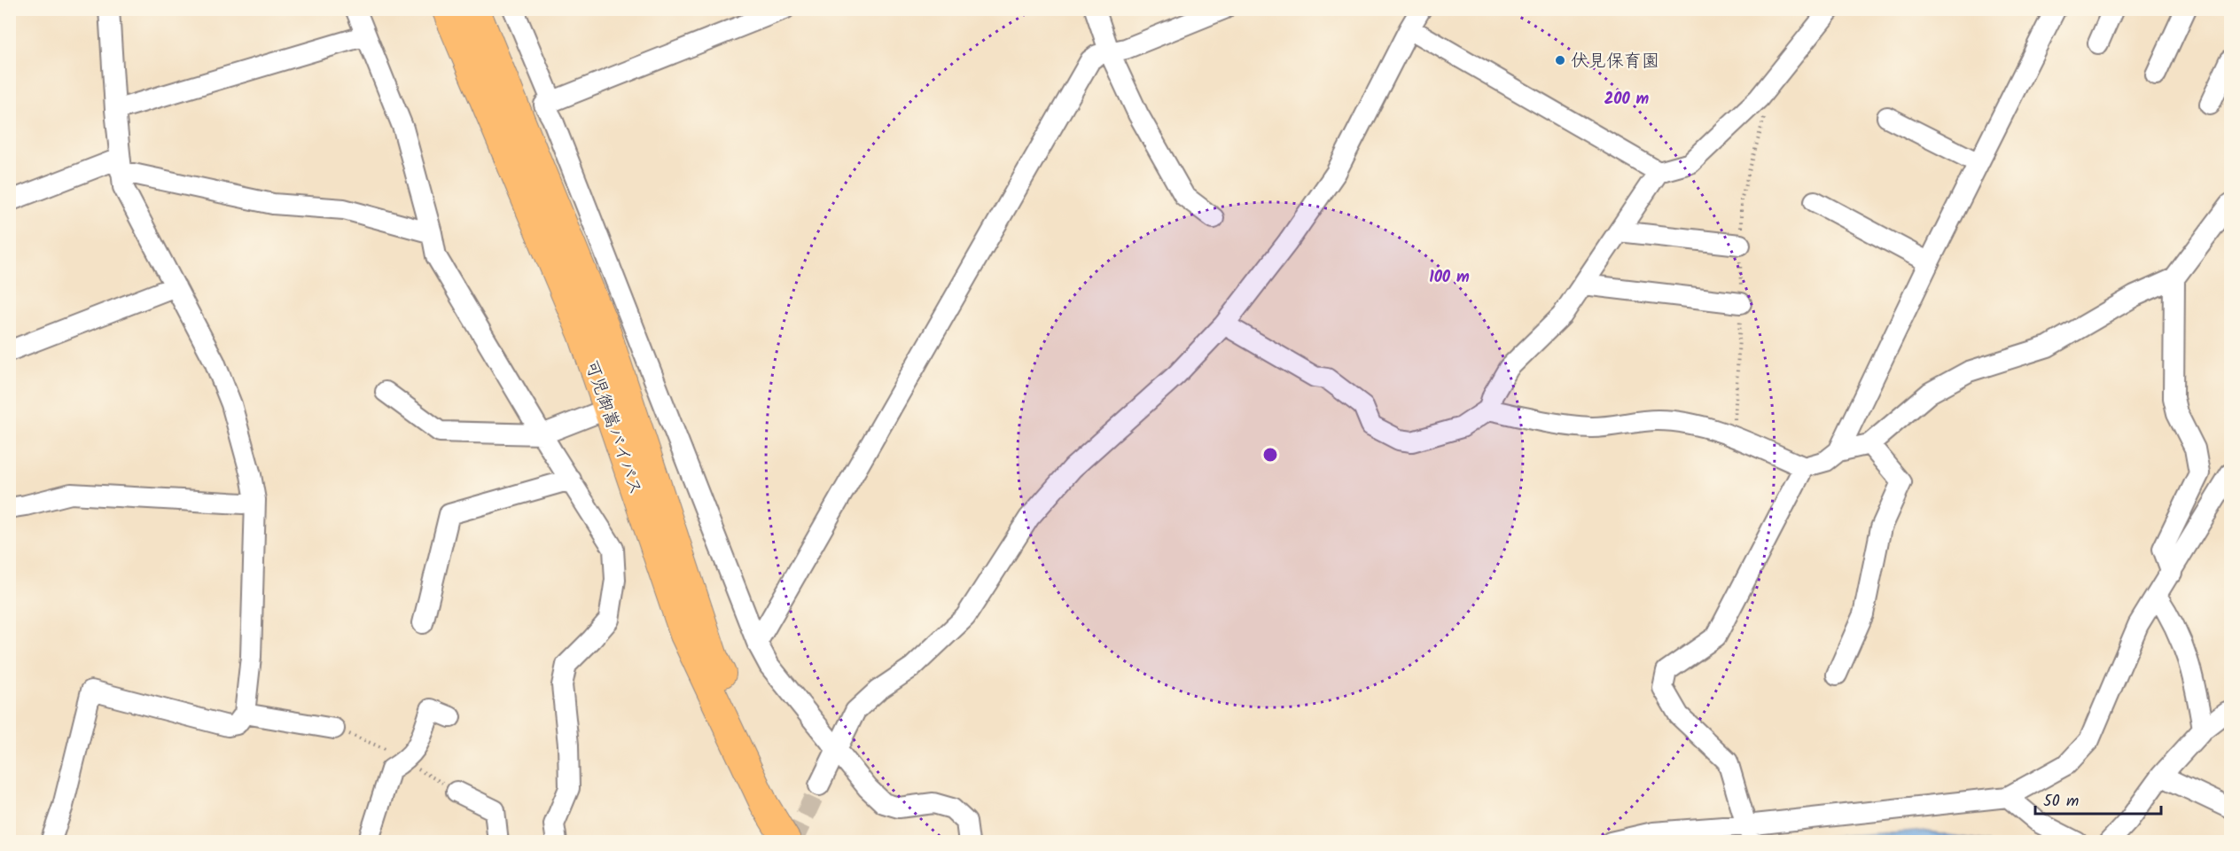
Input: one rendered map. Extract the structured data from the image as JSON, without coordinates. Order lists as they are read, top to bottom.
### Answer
{
  "streets": {
    "highway": ["可児御嵩バイパス"]
  },
  "places": ["伏見保育園"],
  "scale_bar": "50 m",
  "rings": ["200 m", "100 m"]
}
